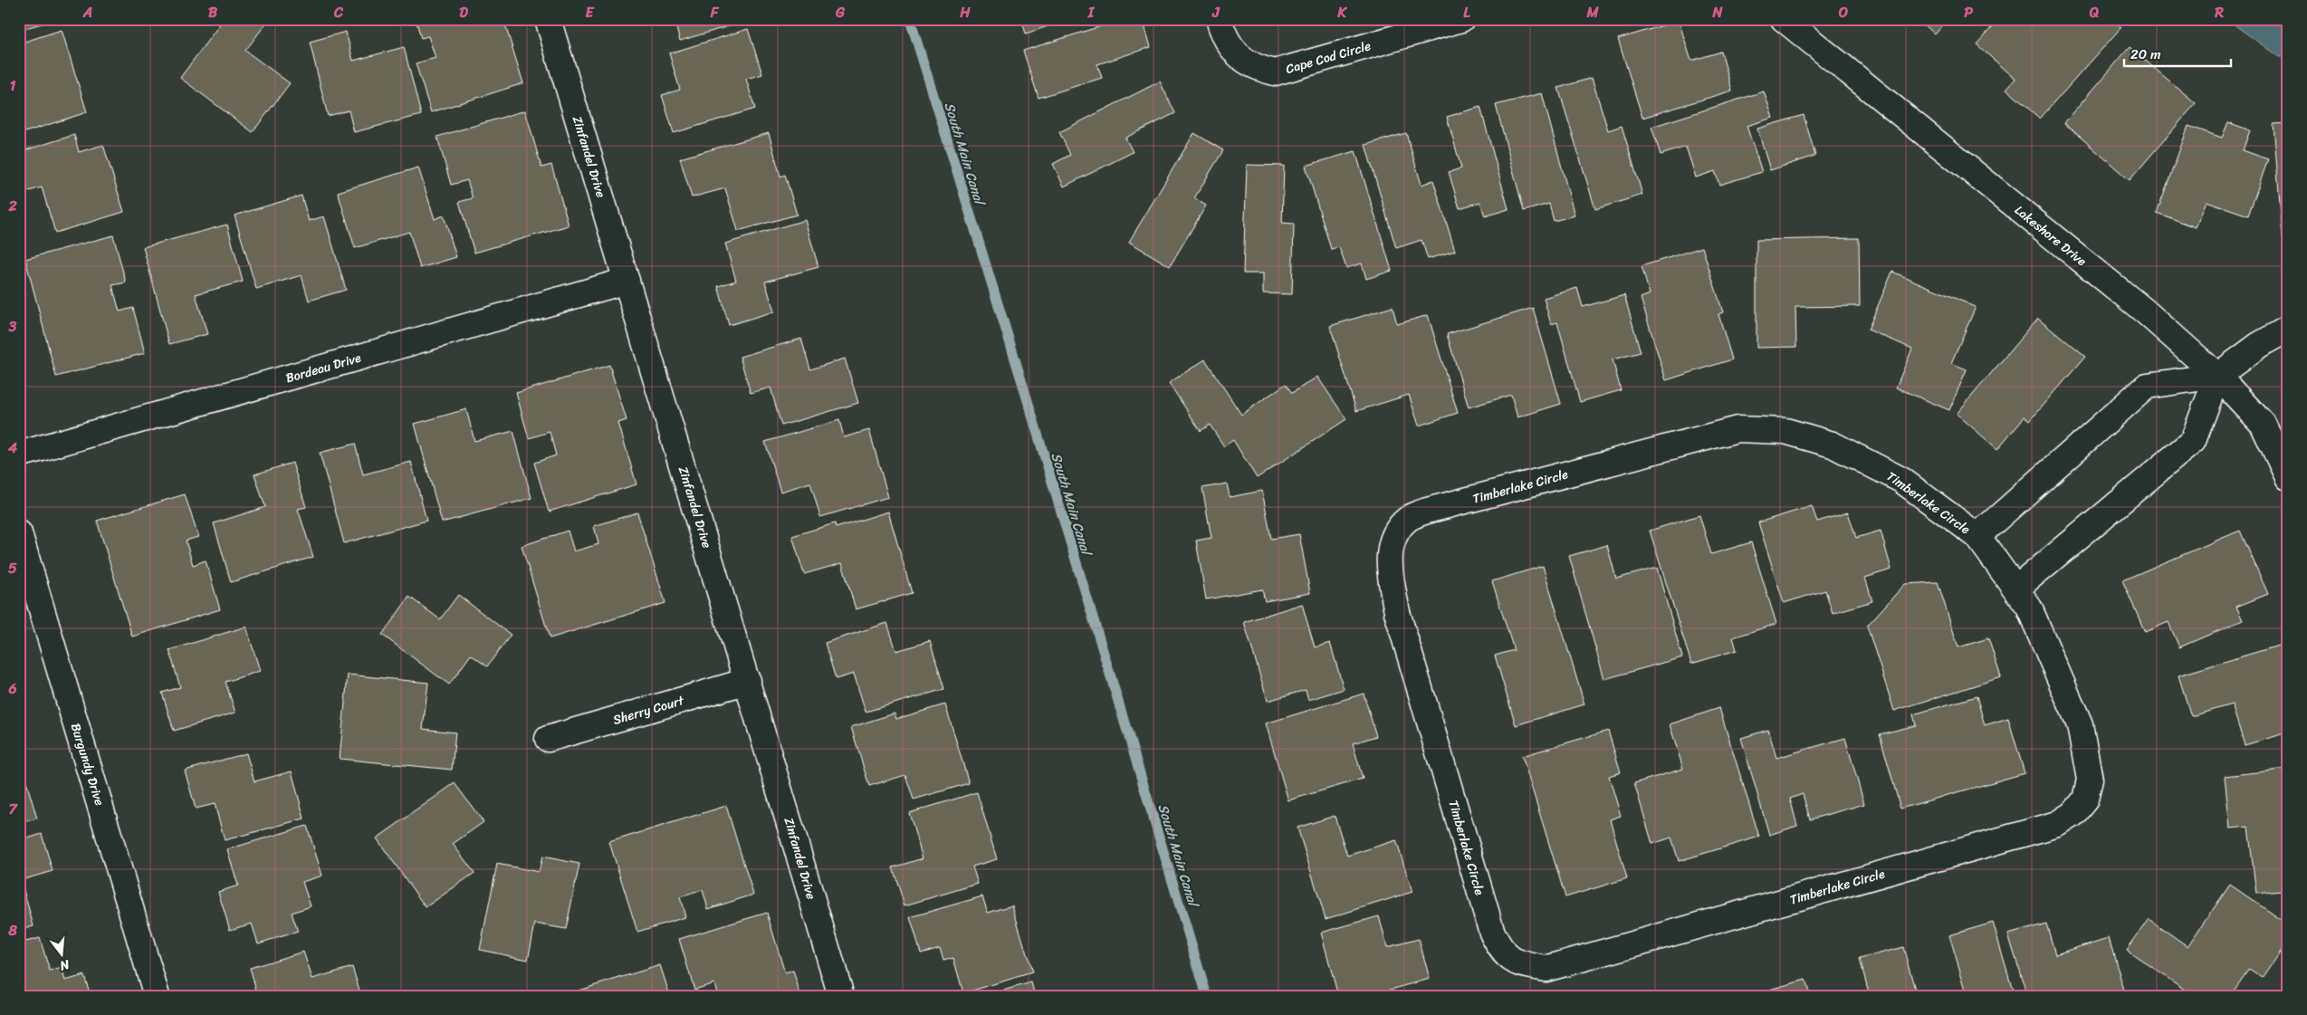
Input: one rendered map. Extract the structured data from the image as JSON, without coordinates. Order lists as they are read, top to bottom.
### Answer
{
  "streets": {
    "street": [
      "Cape Cod Circle",
      "Zinfandel Drive",
      "Lakeshore Drive",
      "Bordeau Drive",
      "Timberlake Circle",
      "Sherry Court",
      "Burgundy Drive"
    ]
  },
  "crossings": [
    ["Zinfandel Drive", "Bordeau Drive"],
    ["Zinfandel Drive", "Sherry Court"],
    ["Lakeshore Drive", "Timberlake Circle"]
  ],
  "water": ["South Main Canal"],
  "scale_bar": "20 m",
  "north": "bottom",
  "grid": {
    "columns": [
      "A",
      "B",
      "C",
      "D",
      "E",
      "F",
      "G",
      "H",
      "I",
      "J",
      "K",
      "L",
      "M",
      "N",
      "O",
      "P",
      "Q",
      "R"
    ],
    "rows": [
      "1",
      "2",
      "3",
      "4",
      "5",
      "6",
      "7",
      "8"
    ]
  }
}
